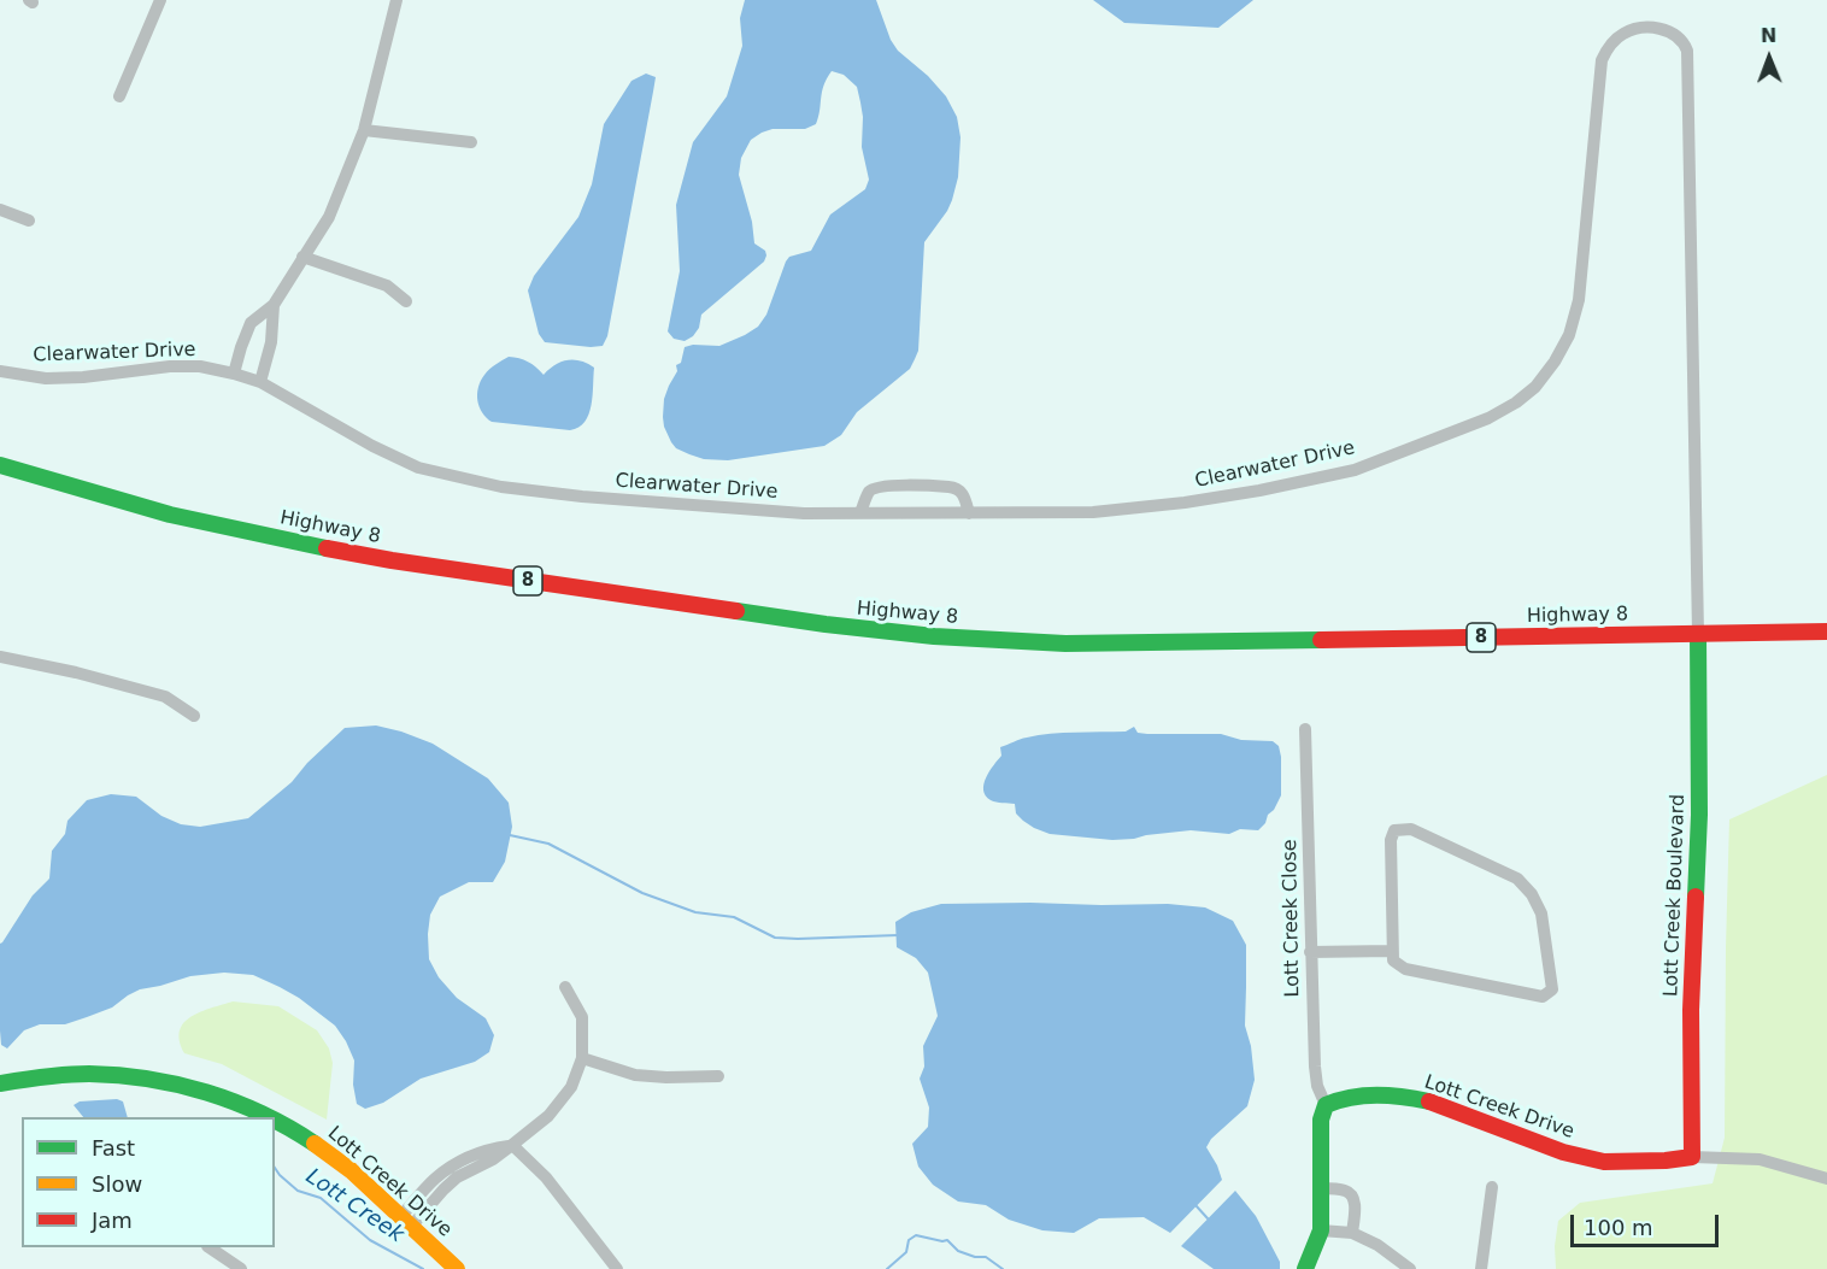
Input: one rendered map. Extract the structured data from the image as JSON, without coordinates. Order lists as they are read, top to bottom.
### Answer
{
  "streets": {
    "main road": [
      "Highway 8",
      "8",
      "Lott Creek Boulevard",
      "Lott Creek Drive"
    ],
    "street": ["Clearwater Drive", "Lott Creek Close"]
  },
  "crossings": [
    ["Clearwater Drive", "Highway 8"],
    ["Clearwater Drive", "Lott Creek Boulevard"],
    ["Highway 8", "Lott Creek Boulevard"],
    ["Lott Creek Boulevard", "Lott Creek Drive"],
    ["Lott Creek Close", "Lott Creek Drive"]
  ],
  "water": ["Lott Creek"],
  "legend": ["Fast", "Slow", "Jam"],
  "scale_bar": "100 m",
  "north": "top"
}
